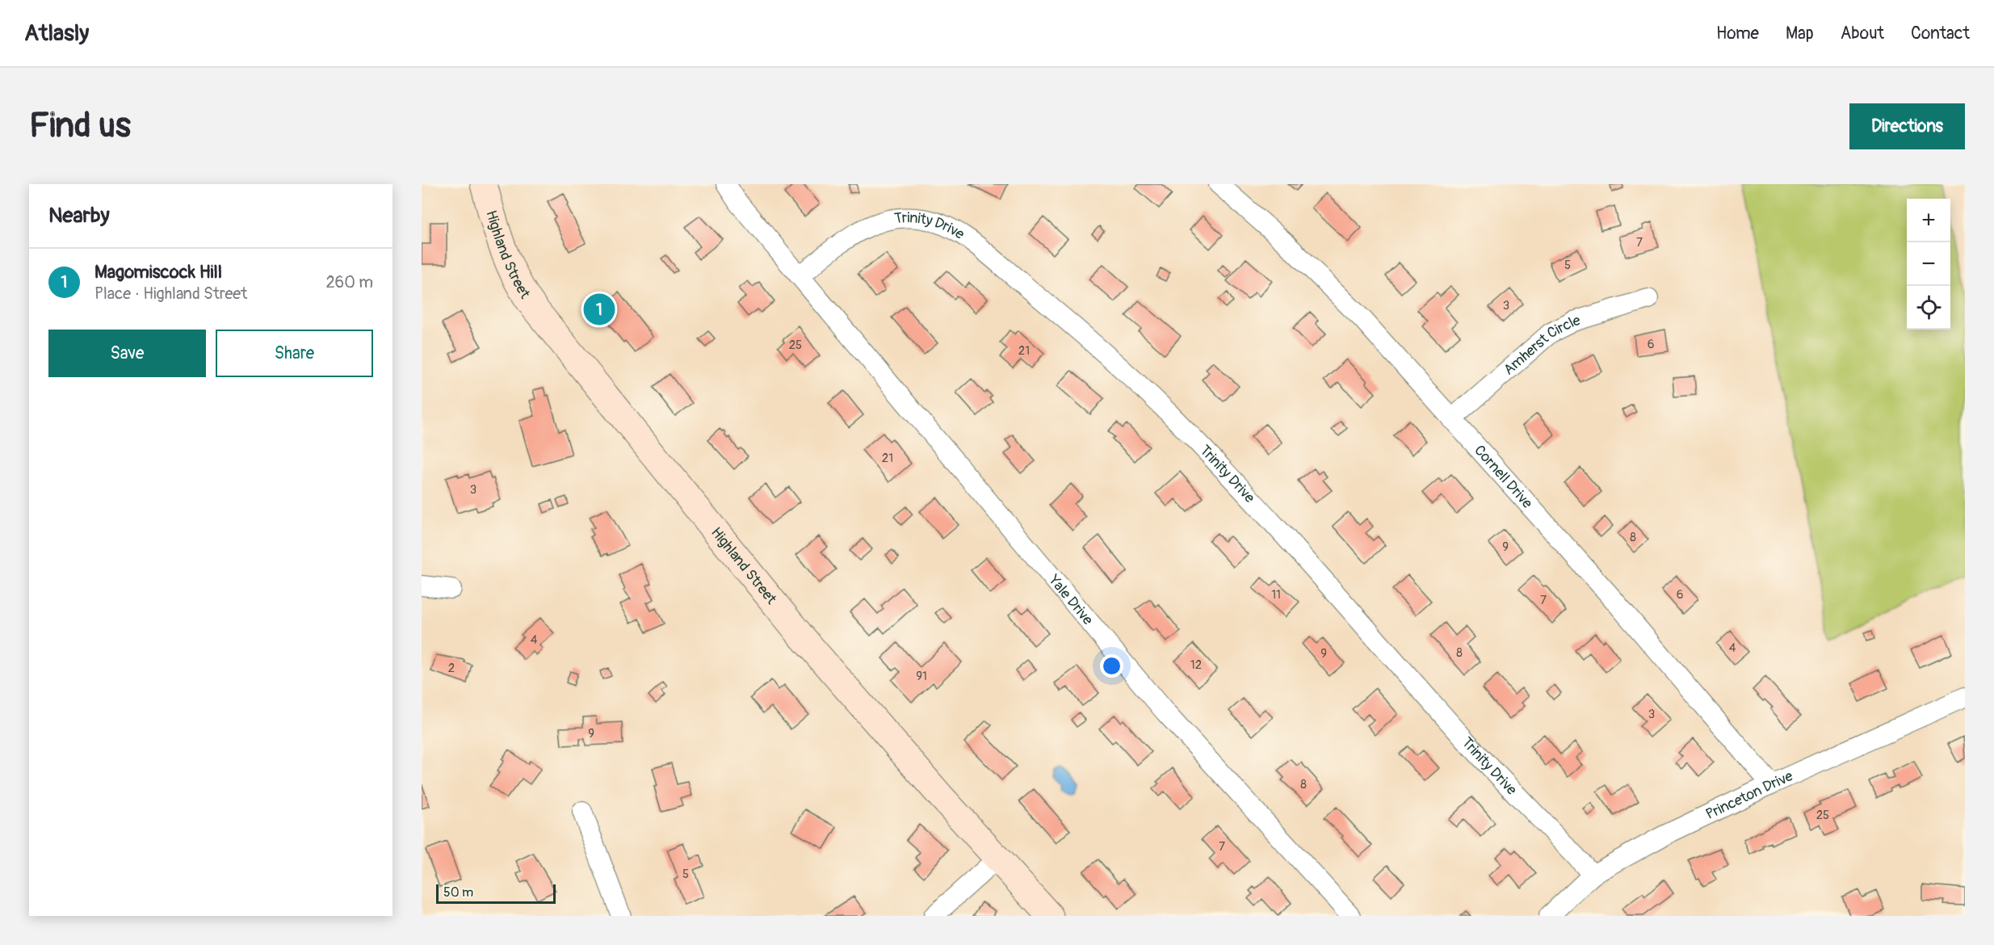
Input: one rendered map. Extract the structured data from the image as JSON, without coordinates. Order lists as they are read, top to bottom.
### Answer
{
  "streets": {
    "street": [
      "Trinity Drive",
      "Highland Street",
      "Amherst Circle",
      "Cornell Drive",
      "Yale Drive",
      "Princeton Drive"
    ]
  },
  "crossings": [
    ["Trinity Drive", "Yale Drive"],
    ["Trinity Drive", "Princeton Drive"],
    ["Amherst Circle", "Cornell Drive"],
    ["Cornell Drive", "Princeton Drive"]
  ],
  "house_numbers": [
    "7",
    "5",
    "3",
    "6",
    "25",
    "21",
    "21",
    "3",
    "8",
    "9",
    "11",
    "6",
    "7",
    "4",
    "4",
    "8",
    "9",
    "12",
    "2",
    "91",
    "3",
    "9",
    "8",
    "25",
    "7",
    "5"
  ],
  "scale_bar": "50 m",
  "page": {
    "header": "Atlasly",
    "nav": [
      "Home",
      "Map",
      "About",
      "Contact"
    ],
    "buttons": [
      "Directions",
      ["Save", "Share"]
    ],
    "title": "Find us",
    "heading": "Nearby",
    "map_buttons": ["+", "−"],
    "list": [
      {
        "mark": "1",
        "name": "Magomiscock Hill",
        "note": "Place · Highland Street",
        "value": "260 m"
      }
    ],
    "pins": "1",
    "scale": "50 m"
  }
}
